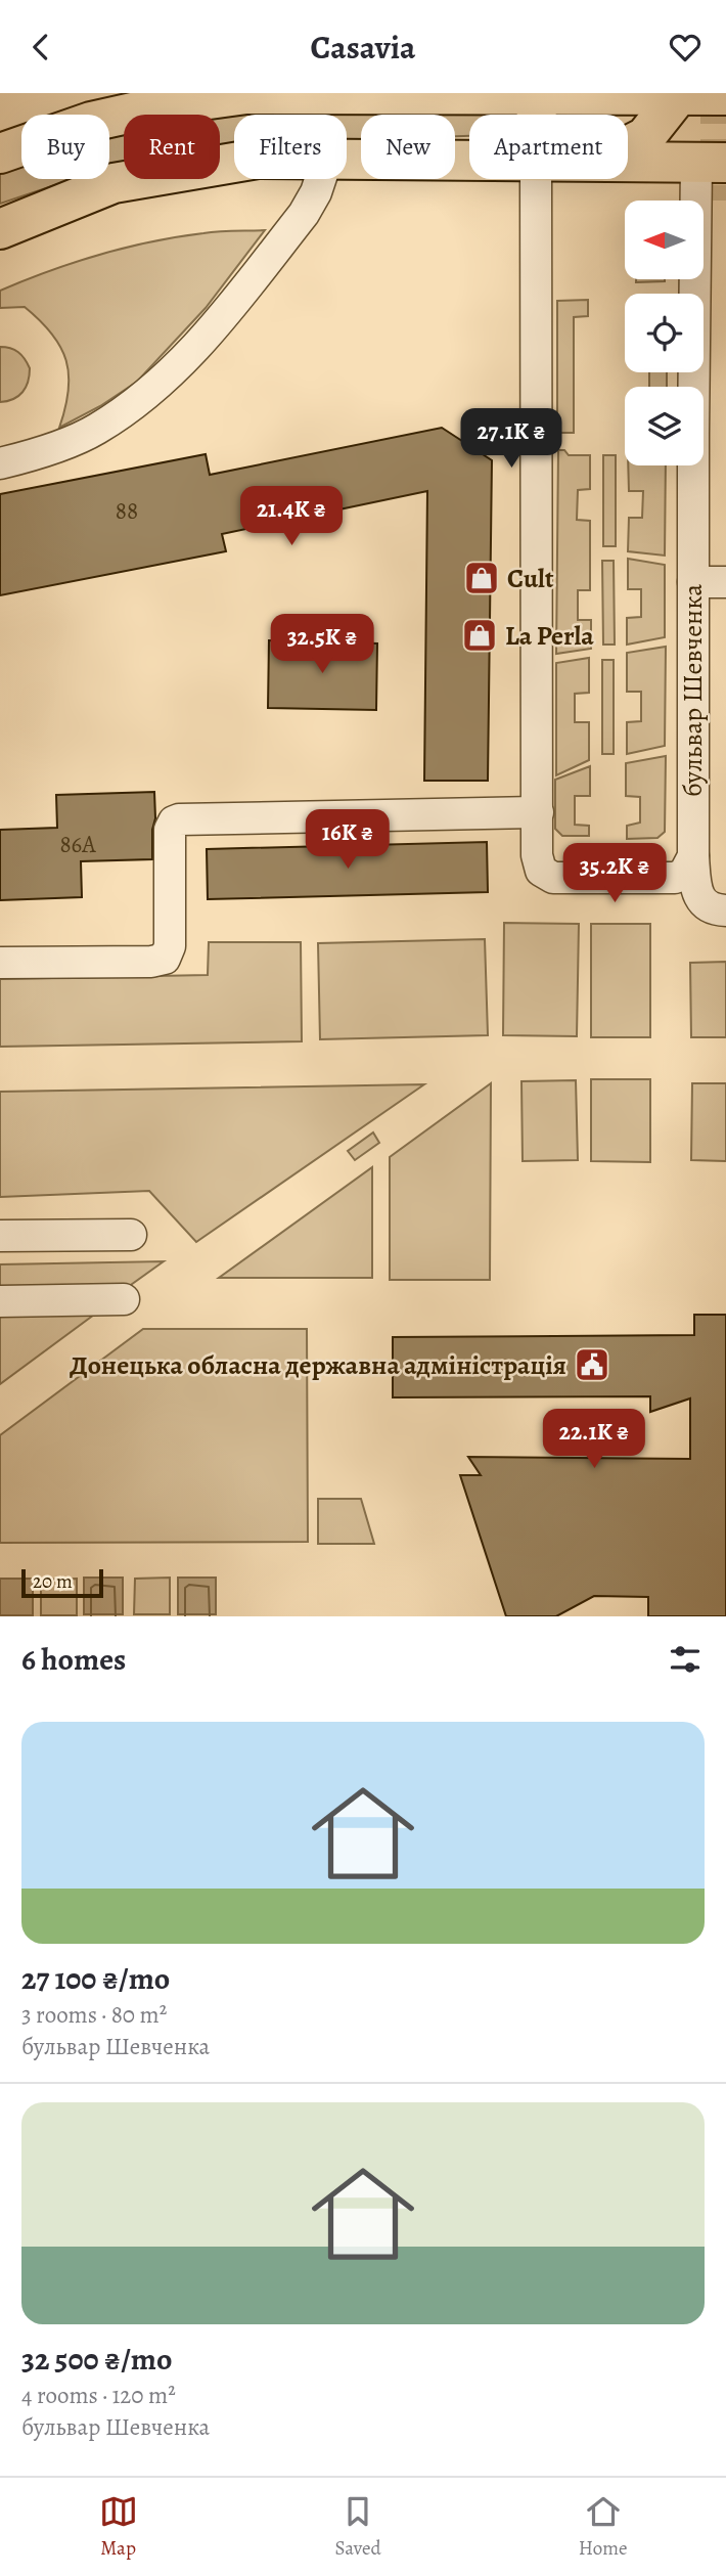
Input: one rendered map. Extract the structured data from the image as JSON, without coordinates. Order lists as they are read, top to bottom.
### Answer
{
  "streets": {
    "street": ["бульвар Шевченка"]
  },
  "places": {
    "shop": ["Cult", "La Perla"],
    "public building": ["Донецька обласна державна адміністрація"]
  },
  "house_numbers": ["88", "86А"],
  "scale_bar": "20 m",
  "north": "left",
  "page": {
    "header": "Casavia",
    "chip": [
      "Buy",
      "Rent",
      "Filters",
      "New",
      "Apartment"
    ],
    "price": [
      "27.1K ₴",
      "21.4K ₴",
      "32.5K ₴",
      "16K ₴",
      "35.2K ₴",
      "22.1K ₴"
    ],
    "scale": "20 m",
    "heading": "6 homes",
    "list": [
      {
        "name": "27 100 ₴/mo",
        "note": "3 rooms · 80 m² · бульвар Шевченка"
      },
      {
        "name": "32 500 ₴/mo",
        "note": "4 rooms · 120 m² · бульвар Шевченка"
      }
    ],
    "tabs": ["Map", "Saved", "Home"]
  }
}
